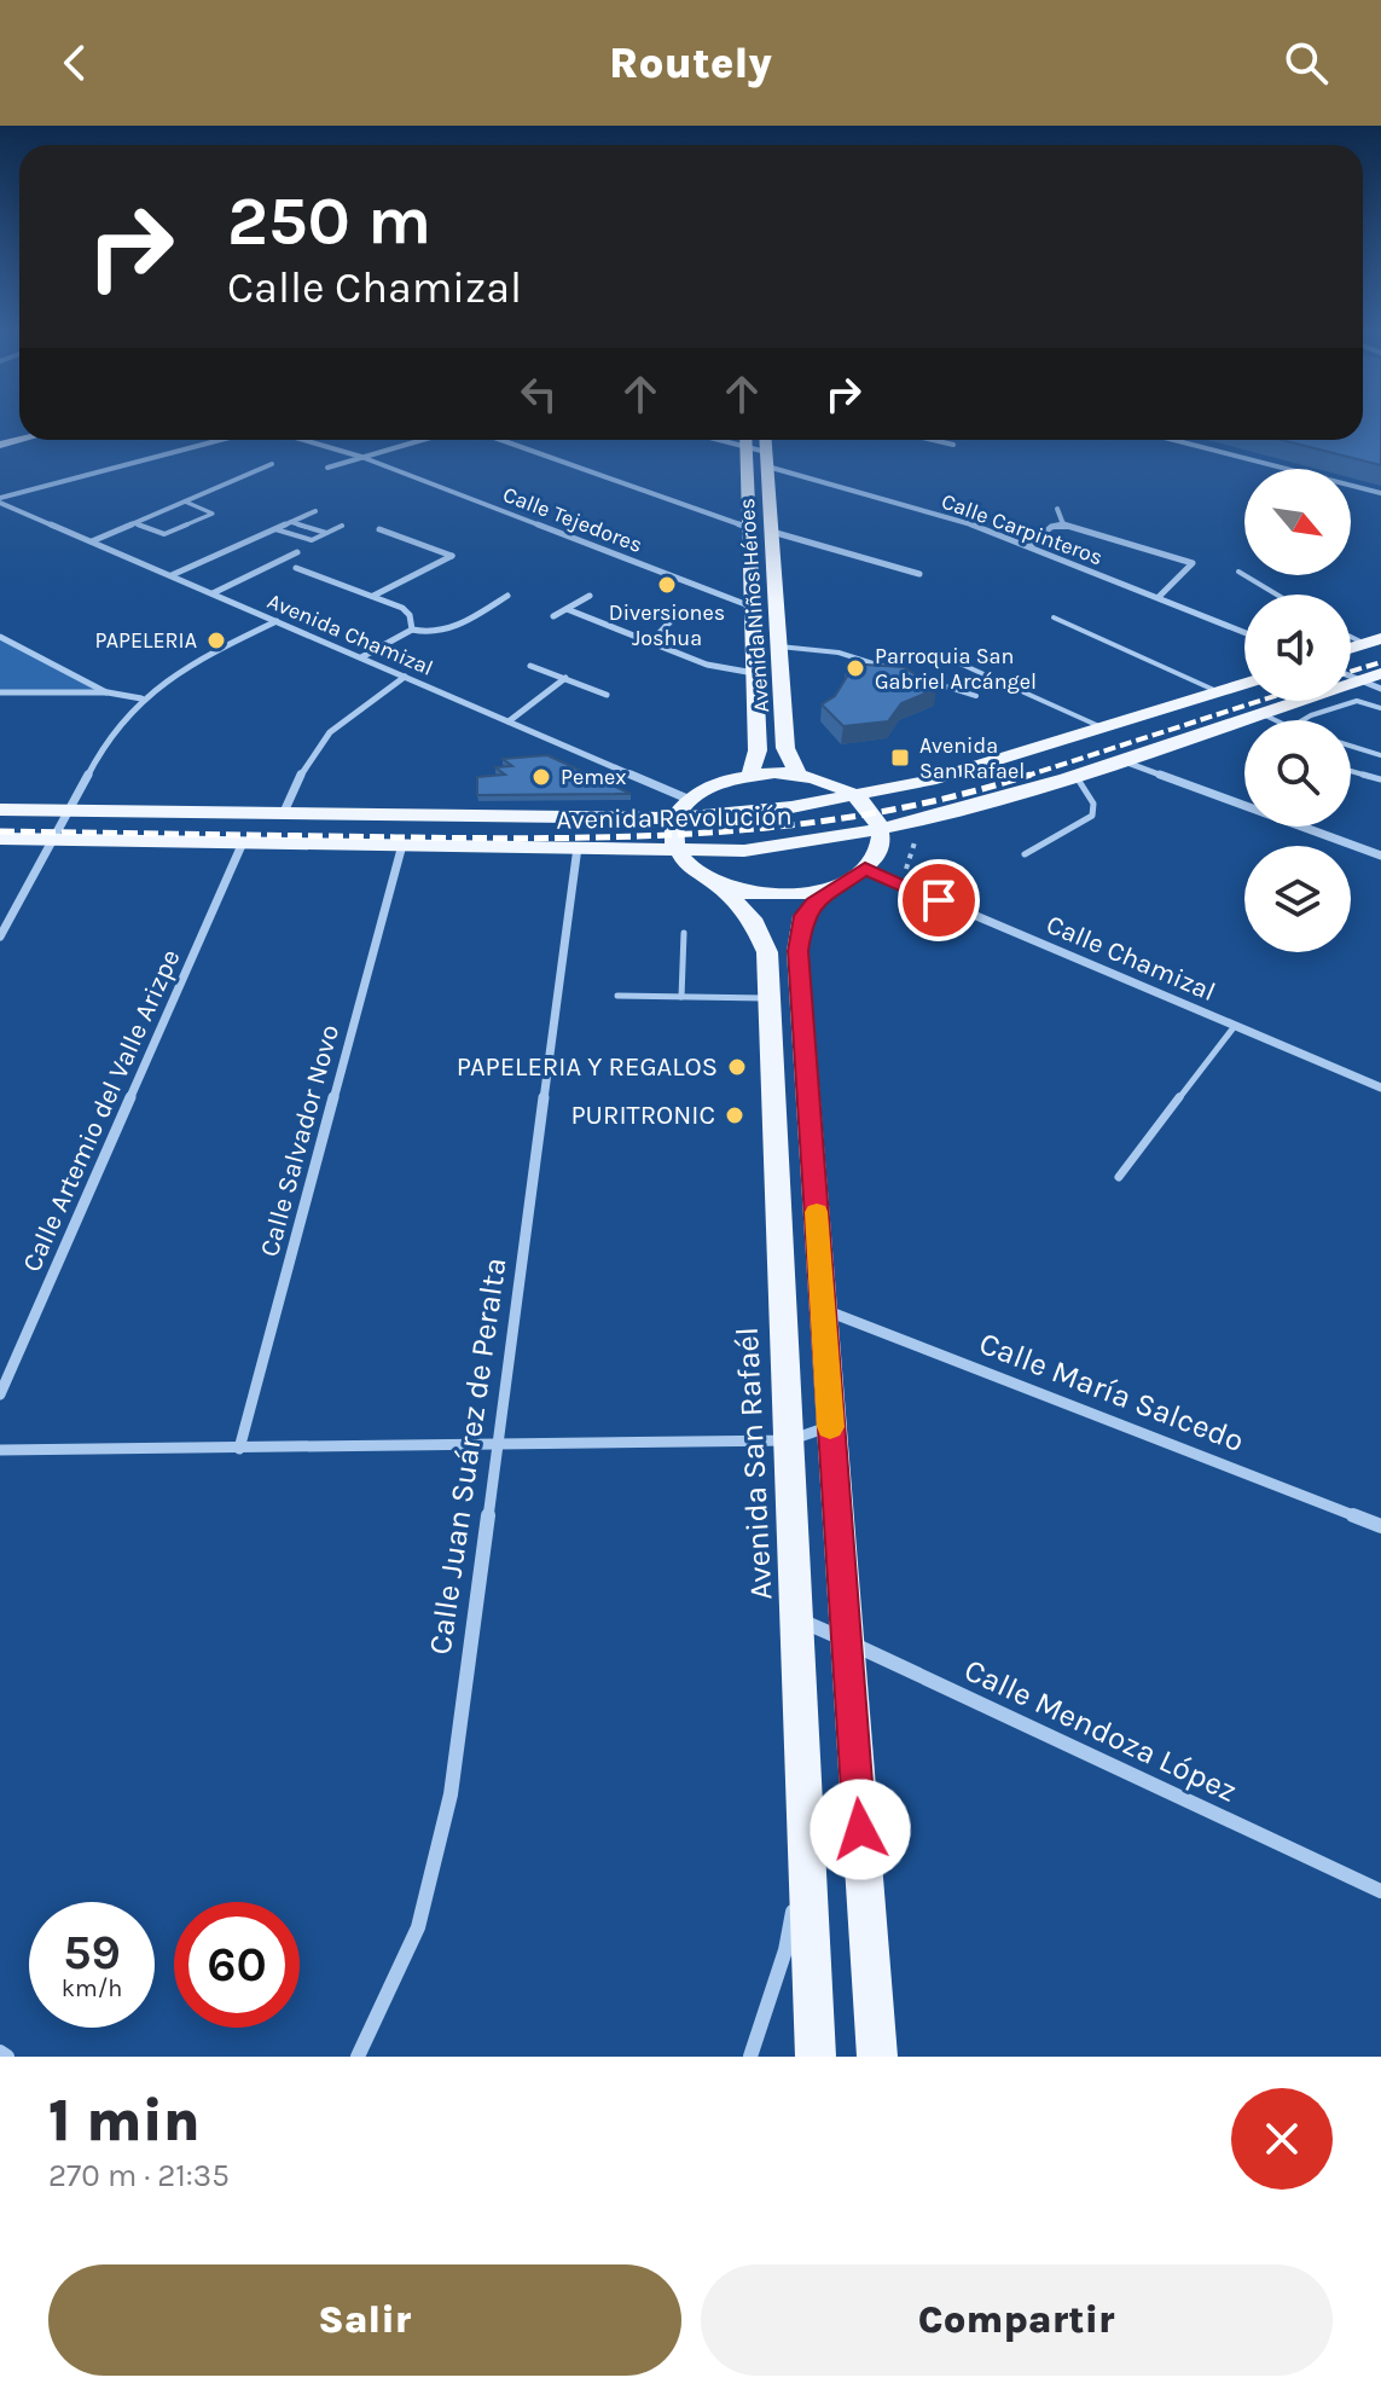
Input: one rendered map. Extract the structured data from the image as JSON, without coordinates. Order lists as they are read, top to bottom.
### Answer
{
  "streets": {
    "main road": ["Avenida Niños Héroes", "Avenida Revolución", "Avenida San Rafaél"],
    "street": [
      "Calle Tejedores",
      "Calle Carpinteros",
      "Avenida Chamizal",
      "Calle Chamizal",
      "Calle Artemio del Valle Arizpe",
      "Calle Salvador Novo",
      "Calle María Salcedo",
      "Calle Juan Suárez de Peralta",
      "Calle Mendoza López"
    ]
  },
  "crossings": [
    ["Calle Tejedores", "Avenida Niños Héroes"],
    ["Calle Carpinteros", "Avenida Niños Héroes"],
    ["Avenida Revolución", "Calle Artemio del Valle Arizpe"],
    ["Avenida Revolución", "Calle Salvador Novo"],
    ["Avenida Revolución", "Calle Juan Suárez de Peralta"],
    ["Avenida Revolución", "Avenida San Rafaél"],
    ["Avenida San Rafaél", "Calle Mendoza López"]
  ],
  "places": {
    "other": [
      "Diversiones Joshua",
      "PAPELERIA",
      "Parroquia San Gabriel Arcángel",
      "Pemex",
      "PAPELERIA Y REGALOS",
      "PURITRONIC"
    ],
    "transit": ["Avenida San Rafael"]
  },
  "north": "bottom right",
  "page": {
    "header": "Routely",
    "turn": ["250 m", "Calle Chamizal"],
    "speed": "59 km/h",
    "limit": "60",
    "heading": ["1 min", "270 m · 21:35"],
    "buttons": ["Salir", "Compartir"]
  }
}
